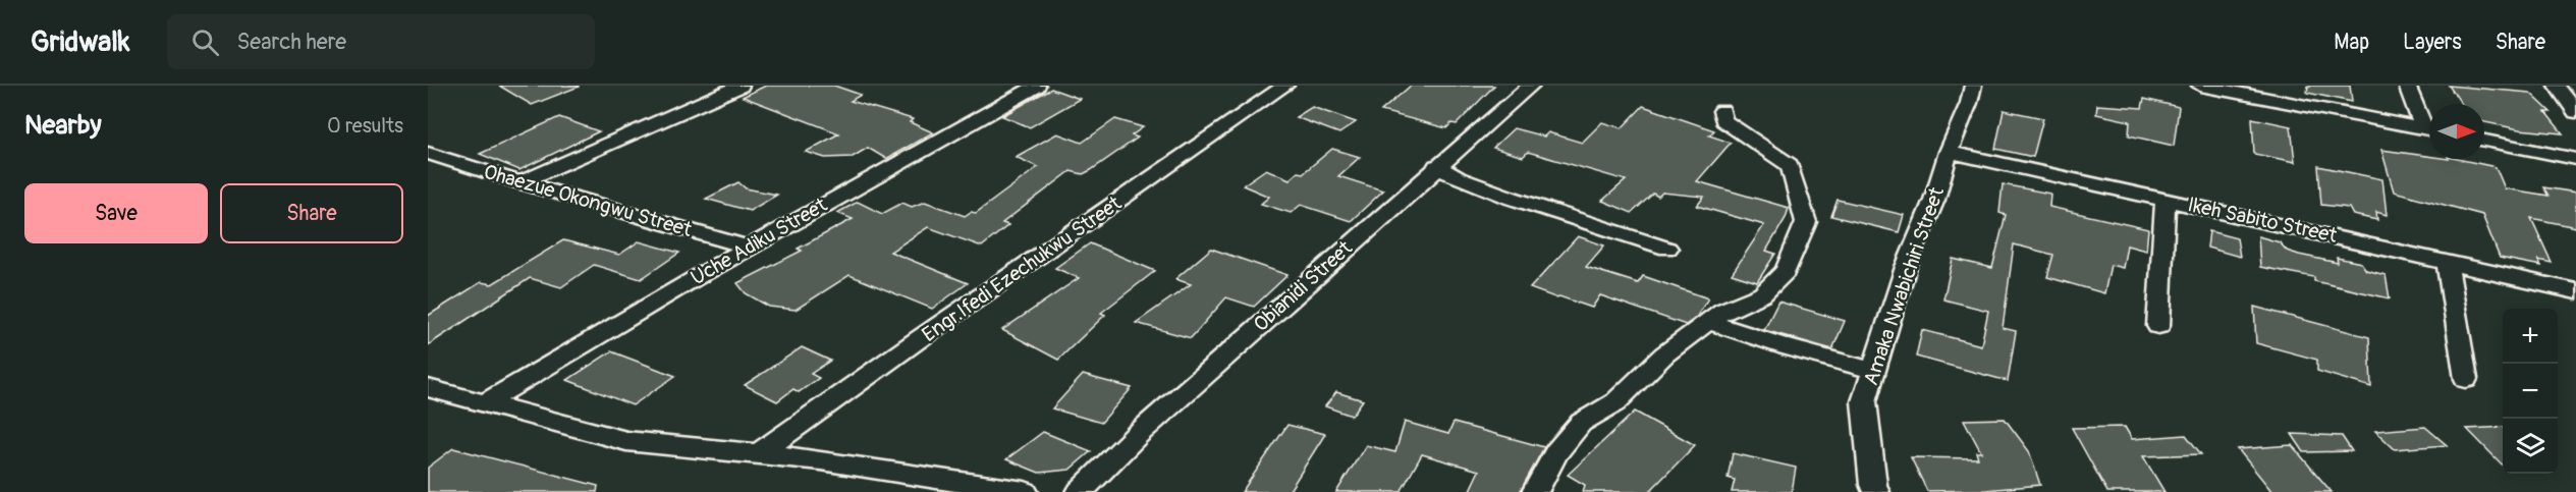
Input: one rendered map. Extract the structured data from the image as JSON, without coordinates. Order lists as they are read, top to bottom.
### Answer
{
  "streets": {
    "street": [
      "Ohaezue Okongwu Street",
      "Ikeh Sabito Street",
      "Uche Adiku Street",
      "Engr.Ifedi Ezechukwu Street",
      "Obianidi Street",
      "Amaka Nwabichiri Street"
    ]
  },
  "crossings": [
    ["Ohaezue Okongwu Street", "Uche Adiku Street"],
    ["Ikeh Sabito Street", "Amaka Nwabichiri Street"]
  ],
  "north": "right",
  "page": {
    "header": "Gridwalk",
    "search": "Search here",
    "nav": ["Map", "Layers", "Share"],
    "heading": ["Nearby", "0 results"],
    "buttons": ["Save", "Share"],
    "map_buttons": ["+", "−"]
  }
}
